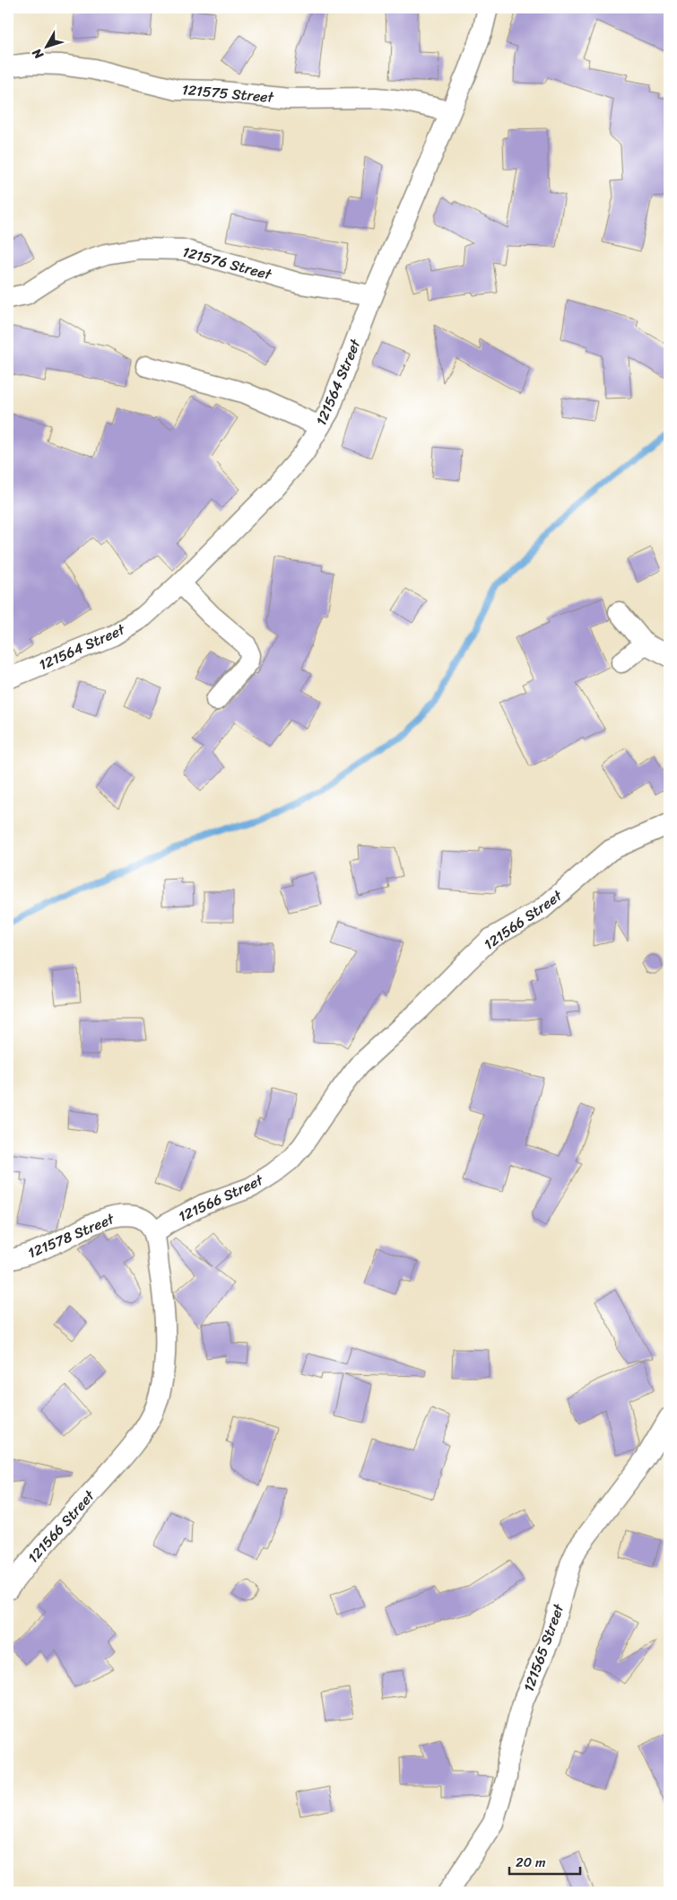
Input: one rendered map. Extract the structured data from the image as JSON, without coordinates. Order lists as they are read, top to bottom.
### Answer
{
  "streets": {
    "street": [
      "121575 Street",
      "121576 Street",
      "121564 Street",
      "121566 Street",
      "121578 Street",
      "121565 Street"
    ]
  },
  "crossings": [
    ["121575 Street", "121564 Street"],
    ["121576 Street", "121564 Street"],
    ["121566 Street", "121578 Street"]
  ],
  "scale_bar": "20 m",
  "north": "bottom left"
}
